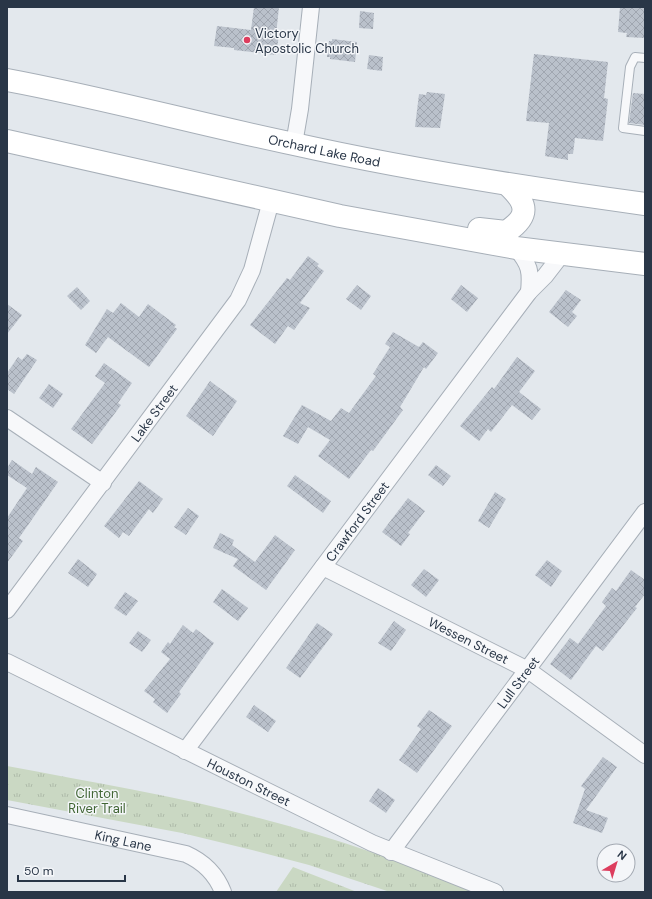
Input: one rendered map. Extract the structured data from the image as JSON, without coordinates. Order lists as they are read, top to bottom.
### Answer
{
  "streets": {
    "main road": ["Orchard Lake Road"],
    "street": [
      "Lake Street",
      "Crawford Street",
      "Wessen Street",
      "Lull Street",
      "Houston Street",
      "King Lane"
    ]
  },
  "crossings": [
    ["Crawford Street", "Wessen Street"],
    ["Crawford Street", "Houston Street"],
    ["Wessen Street", "Lull Street"],
    ["Lull Street", "Houston Street"]
  ],
  "parks": ["Clinton River Trail"],
  "places": ["Victory Apostolic Church"],
  "scale_bar": "50 m",
  "north": "top right"
}
